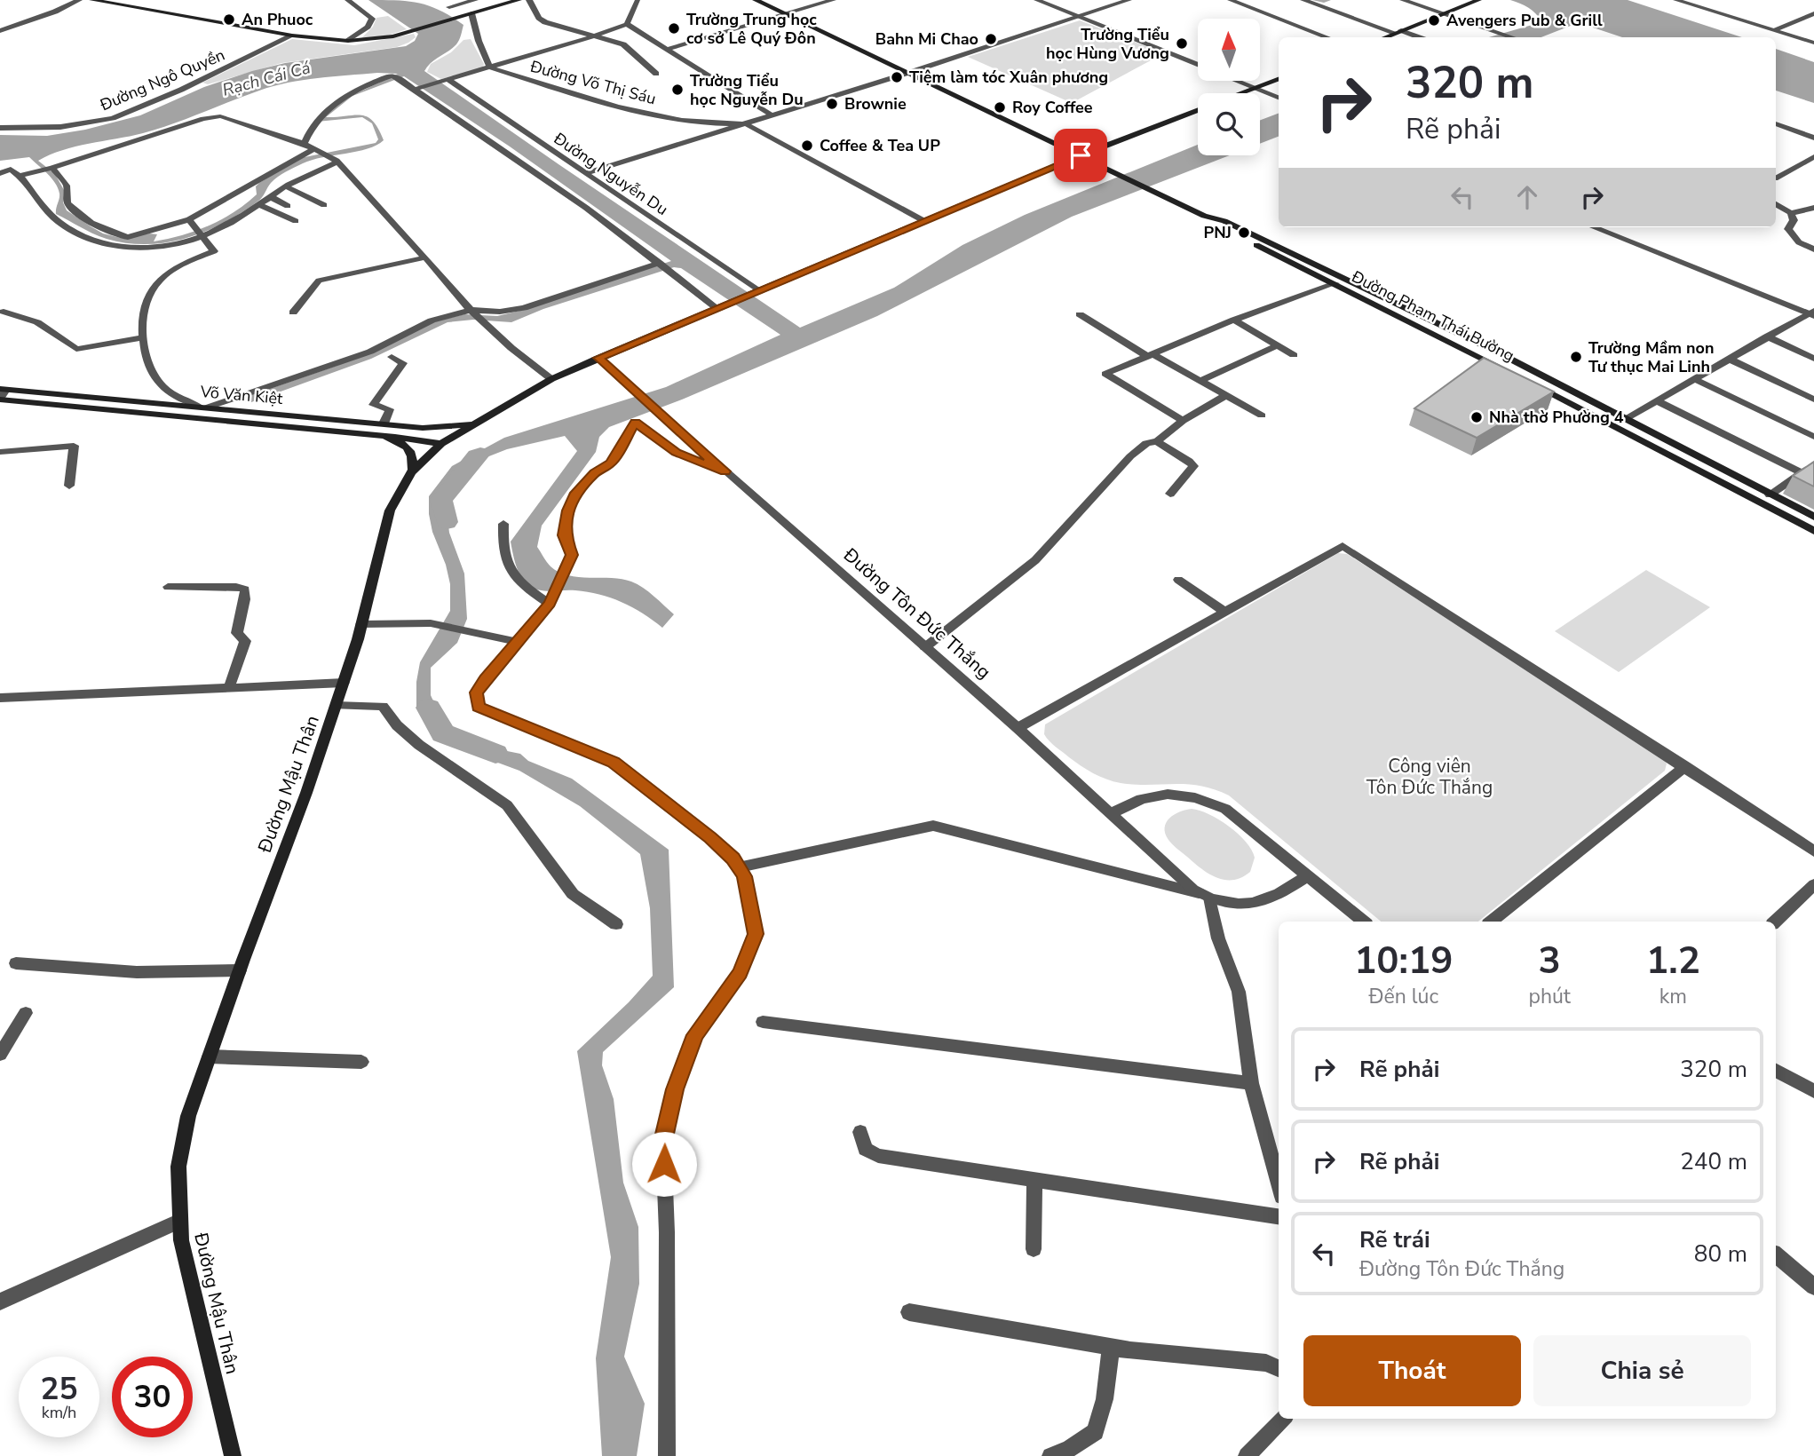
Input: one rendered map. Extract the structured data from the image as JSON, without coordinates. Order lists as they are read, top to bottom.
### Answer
{
  "streets": {
    "main road": ["Đường Phạm Thái Bường", "Võ Văn Kiệt", "Đường Mậu Thân"],
    "street": [
      "Đường Ngô Quyền",
      "Đường Võ Thị Sáu",
      "Đường Nguyễn Du",
      "Đường Tôn Đức Thắng"
    ]
  },
  "crossings": [
    ["Đường Nguyễn Du", "Đường Mậu Thân"],
    ["Đường Phạm Thái Bường", "Đường Mậu Thân"],
    ["Võ Văn Kiệt", "Đường Mậu Thân"],
    ["Đường Tôn Đức Thắng", "Đường Mậu Thân"]
  ],
  "water": ["Rạch Cái Cá"],
  "parks": ["Công viên Tôn Đức Thắng"],
  "places": [
    "An Phuoc",
    "Avengers Pub & Grill",
    "Trường Trung học cơ sở Lê Quý Đôn",
    "Bahn Mi Chao",
    "Trường Tiểu học Hùng Vương",
    "Tiệm làm tóc Xuân phương",
    "Trường Tiểu học Nguyễn Du",
    "Brownie",
    "Roy Coffee",
    "Coffee & Tea UP",
    "PNJ",
    "Trường Mầm non Tư thục Mai Linh",
    "Nhà thờ Phường 4"
  ],
  "north": "top",
  "page": {
    "turn": ["320 m", "Rẽ phải"],
    "eta": [
      "10:19",
      "Đến lúc",
      "3",
      "phút",
      "1.2",
      "km"
    ],
    "list": [
      {
        "name": "Rẽ phải",
        "value": "320 m"
      },
      {
        "name": "Rẽ phải",
        "value": "240 m"
      },
      {
        "name": "Rẽ trái",
        "note": "Đường Tôn Đức Thắng",
        "value": "80 m"
      }
    ],
    "buttons": ["Thoát", "Chia sẻ"],
    "speed": "25 km/h",
    "limit": "30"
  }
}
